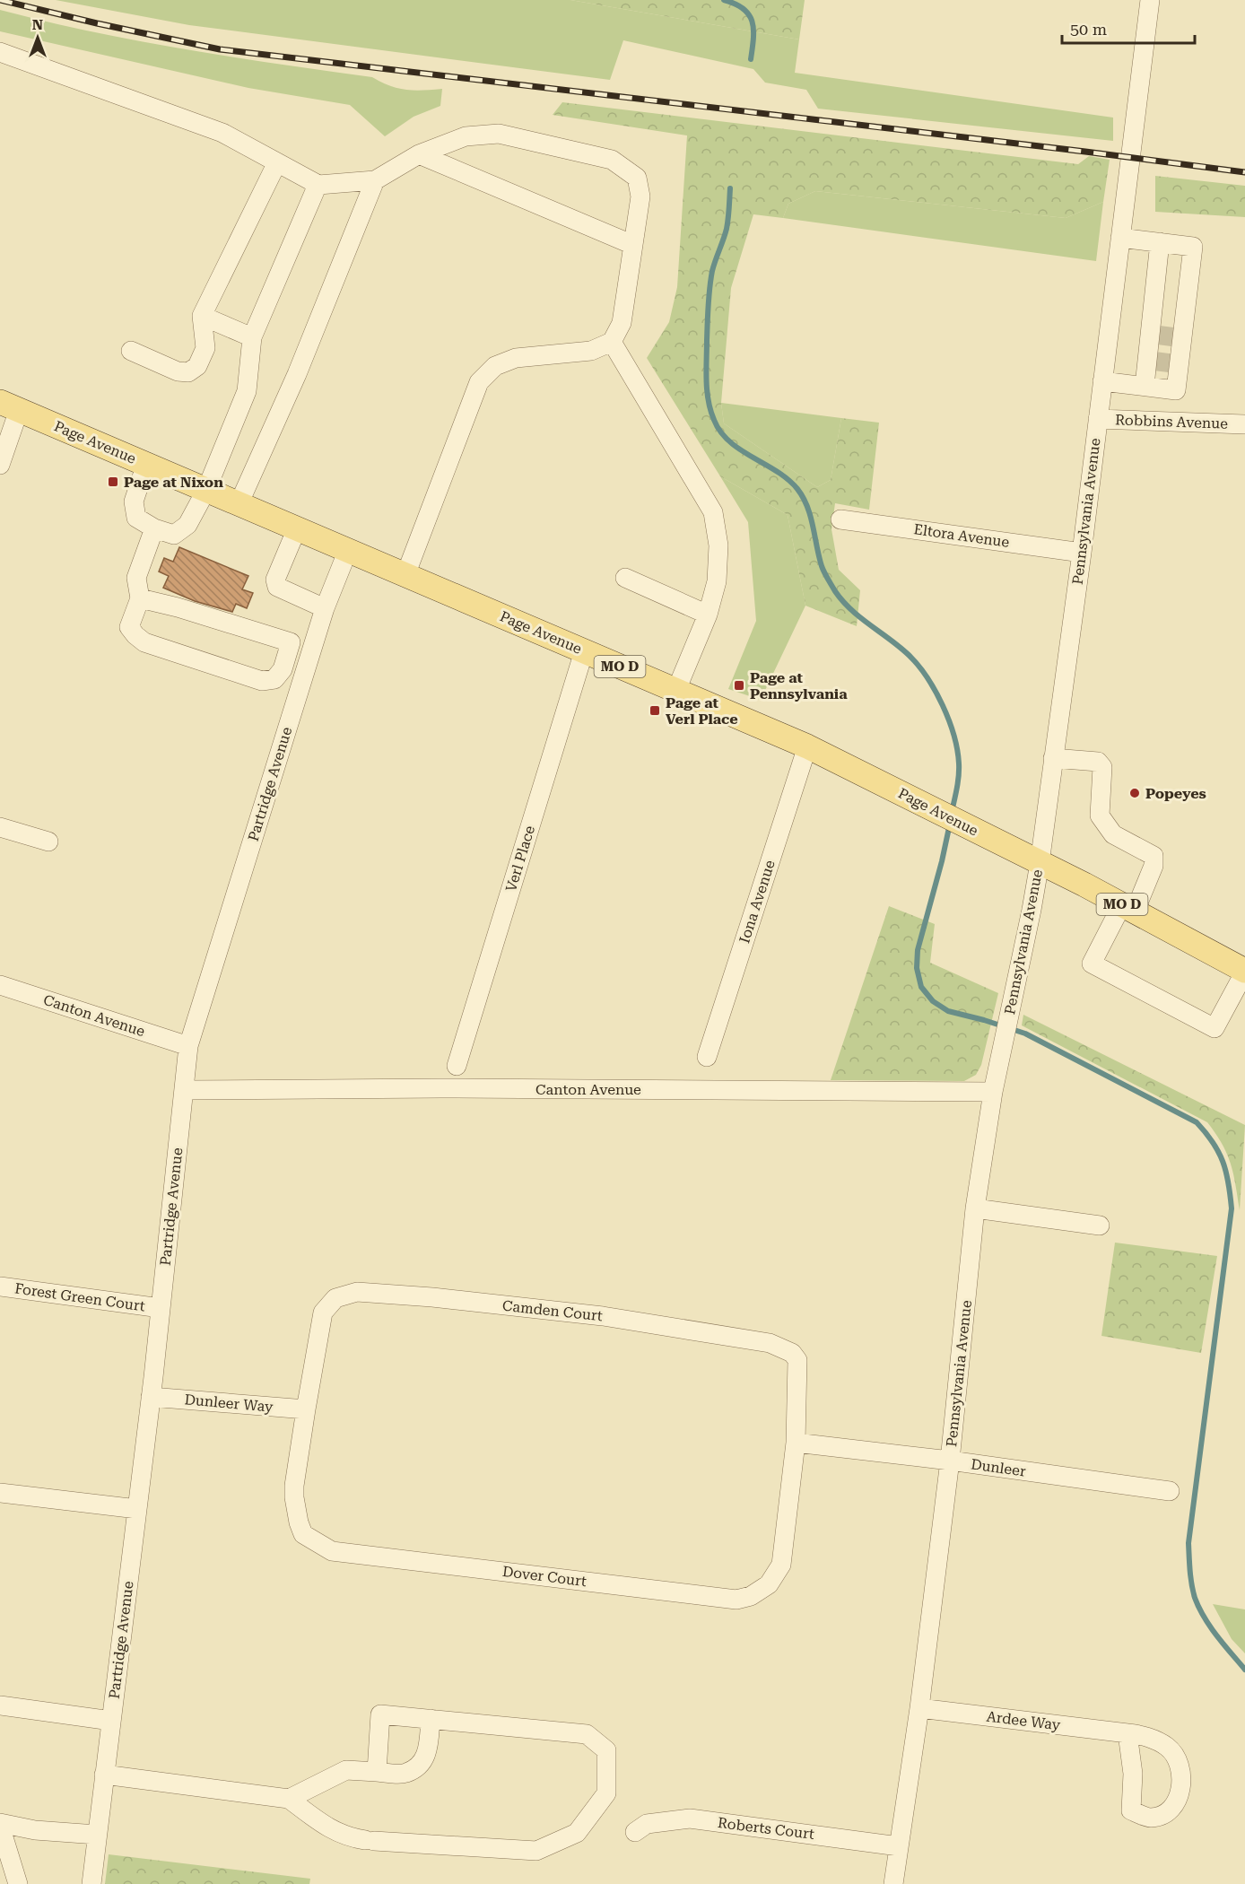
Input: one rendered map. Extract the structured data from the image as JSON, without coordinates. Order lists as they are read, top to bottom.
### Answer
{
  "streets": {
    "main road": ["Page Avenue", "MO D"],
    "street": [
      "Robbins Avenue",
      "Pennsylvania Avenue",
      "Eltora Avenue",
      "Partridge Avenue",
      "Verl Place",
      "Iona Avenue",
      "Canton Avenue",
      "Forest Green Court",
      "Camden Court",
      "Dunleer Way",
      "Dunleer",
      "Dover Court",
      "Ardee Way",
      "Roberts Court"
    ]
  },
  "crossings": [
    ["Robbins Avenue", "Pennsylvania Avenue"],
    ["Page Avenue", "Pennsylvania Avenue"],
    ["Page Avenue", "Partridge Avenue"],
    ["Page Avenue", "Verl Place"],
    ["Page Avenue", "Iona Avenue"],
    ["Pennsylvania Avenue", "Eltora Avenue"],
    ["Pennsylvania Avenue", "Canton Avenue"],
    ["Pennsylvania Avenue", "Dunleer"],
    ["Pennsylvania Avenue", "Ardee Way"],
    ["Pennsylvania Avenue", "Roberts Court"],
    ["Partridge Avenue", "Canton Avenue"],
    ["Partridge Avenue", "Forest Green Court"],
    ["Partridge Avenue", "Dunleer Way"],
    ["Camden Court", "Dunleer Way"],
    ["Camden Court", "Dunleer"],
    ["Camden Court", "Dover Court"],
    ["Dunleer Way", "Dover Court"],
    ["Dunleer", "Dover Court"]
  ],
  "places": {
    "transit": ["Page at Nixon", "Page at Pennsylvania", "Page at Verl Place"],
    "other": ["Popeyes"]
  },
  "scale_bar": "50 m",
  "north": "top"
}
